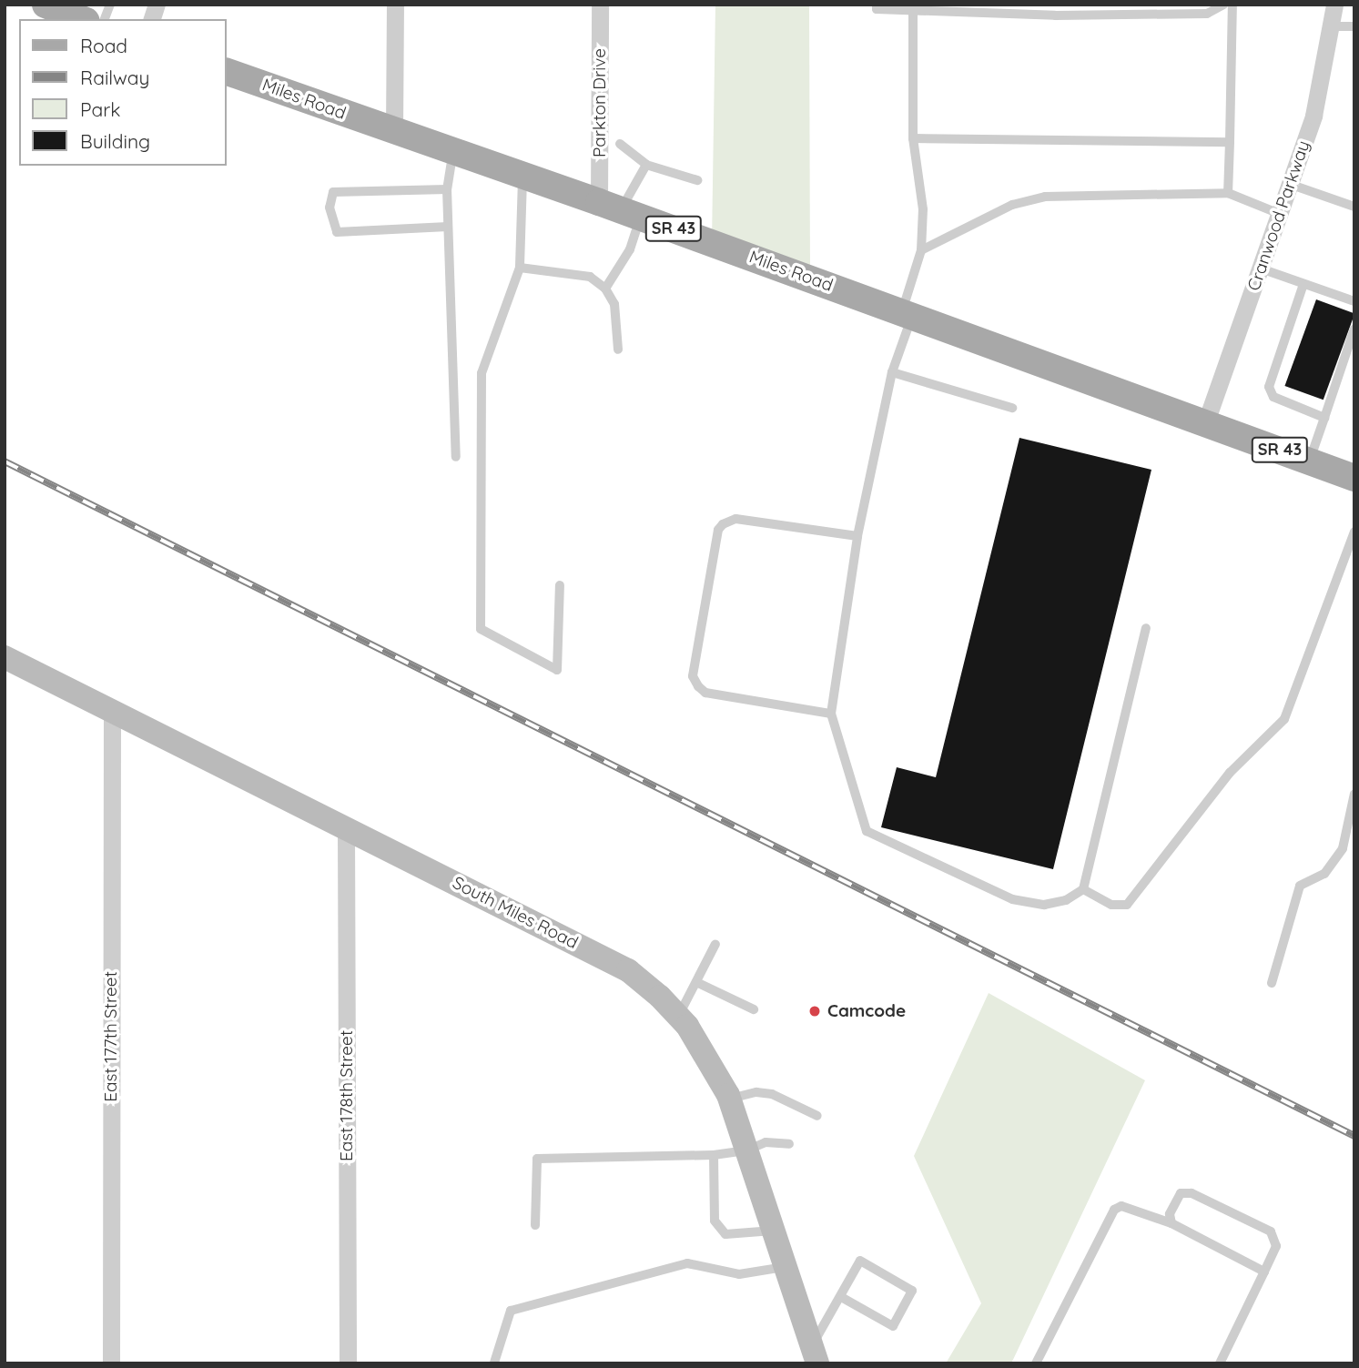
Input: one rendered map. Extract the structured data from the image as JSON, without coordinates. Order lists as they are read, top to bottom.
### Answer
{
  "streets": {
    "main road": ["Miles Road", "SR 43"],
    "street": [
      "Parkton Drive",
      "Cranwood Parkway",
      "South Miles Road",
      "East 177th Street",
      "East 178th Street"
    ]
  },
  "crossings": [
    ["Miles Road", "Parkton Drive"],
    ["Miles Road", "Cranwood Parkway"],
    ["South Miles Road", "East 177th Street"],
    ["South Miles Road", "East 178th Street"]
  ],
  "places": ["Camcode"],
  "legend": [
    "Road",
    "Railway",
    "Park",
    "Building"
  ]
}
